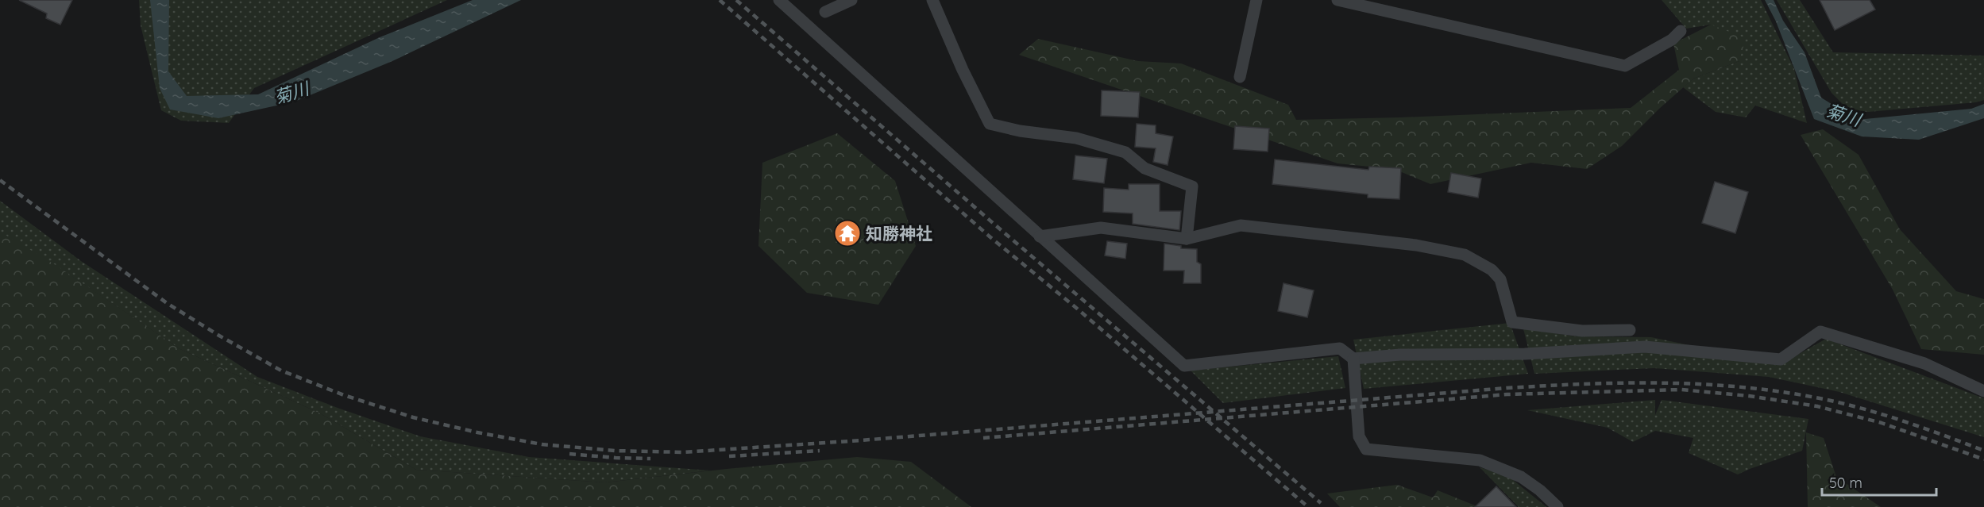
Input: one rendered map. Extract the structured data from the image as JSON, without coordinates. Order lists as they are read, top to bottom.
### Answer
{
  "water": ["菊川"],
  "places": {
    "temple": ["知勝神社"]
  },
  "scale_bar": "50 m"
}
